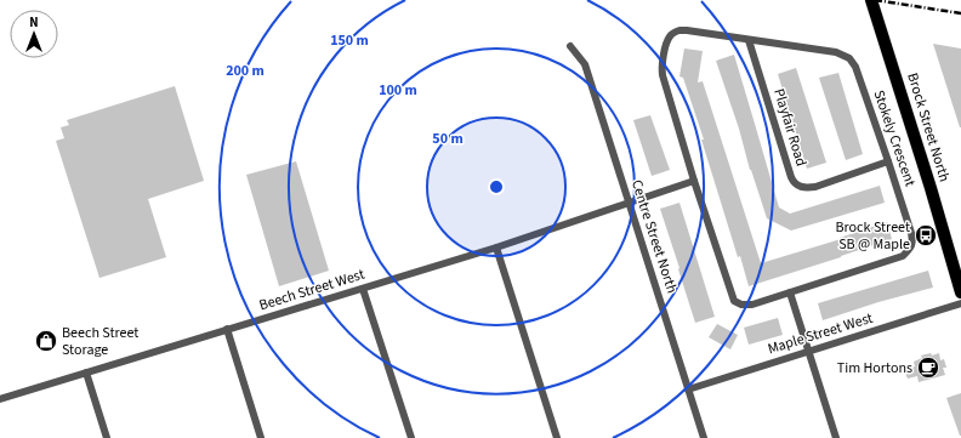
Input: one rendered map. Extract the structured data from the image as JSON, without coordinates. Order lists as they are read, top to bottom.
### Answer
{
  "streets": {
    "main road": ["Brock Street North"],
    "street": [
      "Playfair Road",
      "Stokely Crescent",
      "Centre Street North",
      "Beech Street West",
      "Maple Street West"
    ]
  },
  "crossings": [
    ["Playfair Road", "Stokely Crescent"],
    ["Stokely Crescent", "Beech Street West"],
    ["Centre Street North", "Beech Street West"],
    ["Centre Street North", "Maple Street West"]
  ],
  "places": {
    "bus stop": ["Brock Street SB @ Maple"],
    "shop": ["Beech Street Storage"],
    "cafe": ["Tim Hortons"]
  },
  "north": "top",
  "rings": [
    "150 m",
    "200 m",
    "100 m",
    "50 m"
  ]
}
